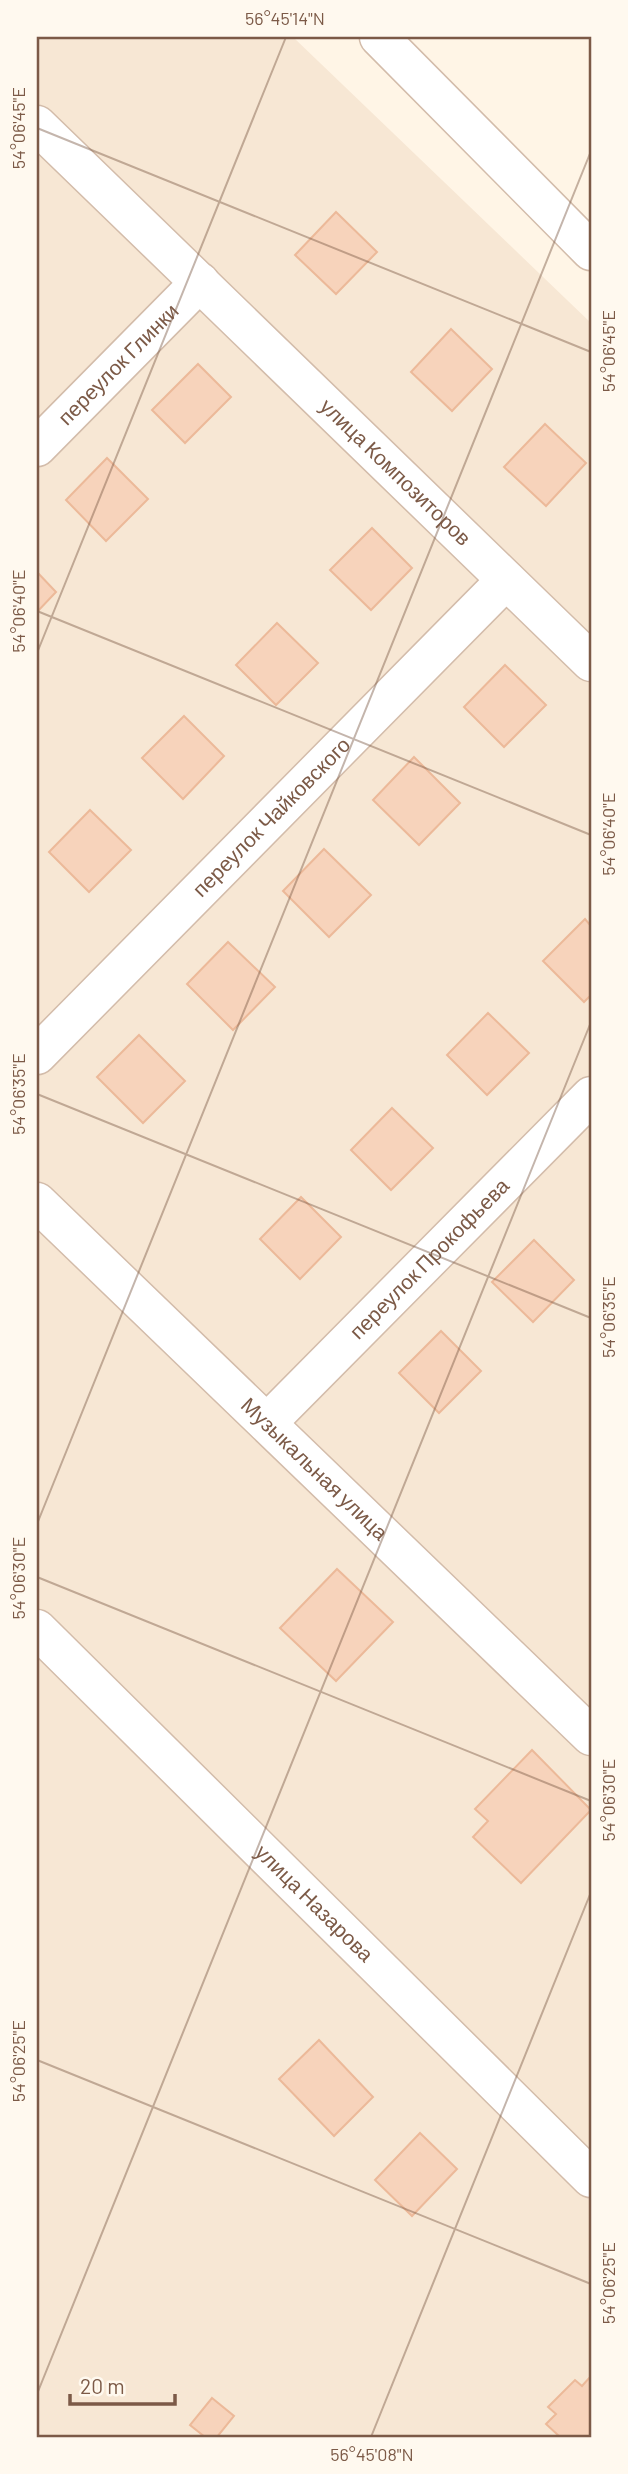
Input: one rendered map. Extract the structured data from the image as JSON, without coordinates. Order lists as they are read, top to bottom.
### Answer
{
  "streets": {
    "street": [
      "переулок Глинки",
      "улица Композиторов",
      "переулок Чайковского",
      "переулок Прокофьева",
      "Музыкальная улица",
      "улица Назарова"
    ]
  },
  "crossings": [
    ["переулок Глинки", "улица Композиторов"],
    ["улица Композиторов", "переулок Чайковского"],
    ["переулок Прокофьева", "Музыкальная улица"]
  ],
  "scale_bar": "20 m",
  "coordinates": [
    "56°45'14\"N",
    "54°06'45\"E",
    "54°06'40\"E",
    "54°06'35\"E",
    "54°06'30\"E",
    "54°06'25\"E",
    "56°45'08\"N"
  ]
}
